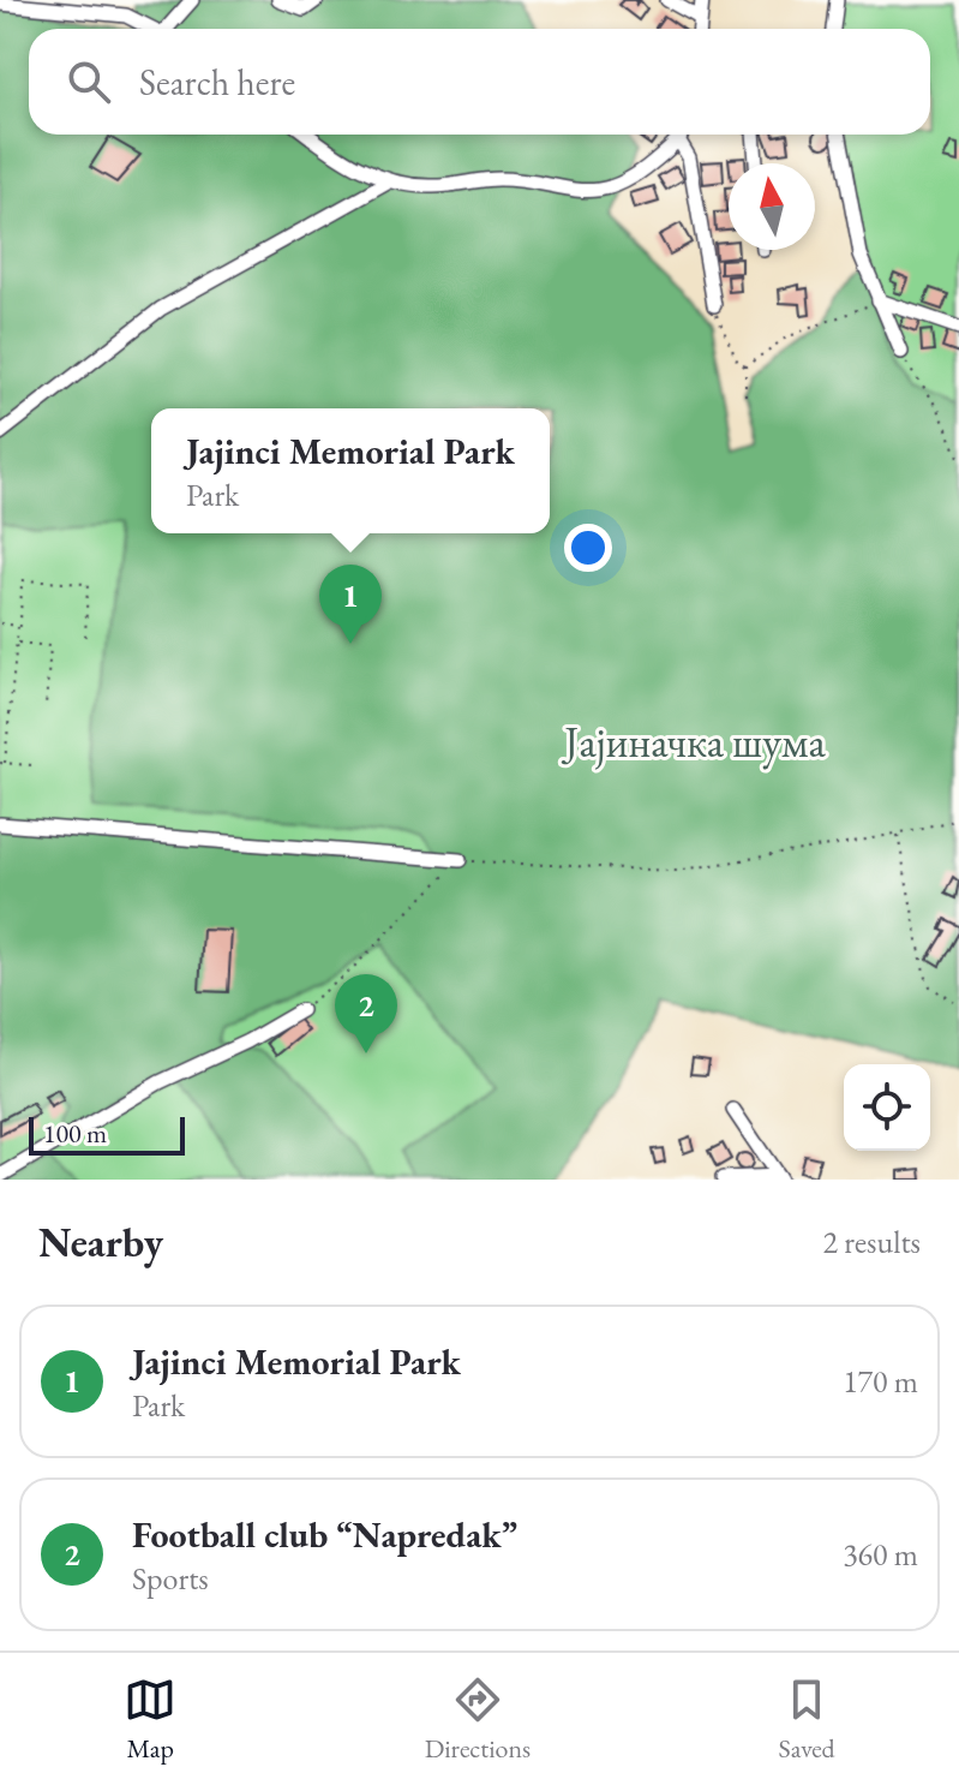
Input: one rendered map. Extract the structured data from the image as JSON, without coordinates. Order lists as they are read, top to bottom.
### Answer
{
  "parks": ["Јајиначка шума"],
  "scale_bar": "100 m",
  "north": "top",
  "page": {
    "search": "Search here",
    "popup": ["Jajinci Memorial Park", "Park"],
    "pins": ["1", "2"],
    "scale": "100 m",
    "heading": ["Nearby", "2 results"],
    "list": [
      {
        "mark": "1",
        "name": "Jajinci Memorial Park",
        "note": "Park",
        "value": "170 m"
      },
      {
        "mark": "2",
        "name": "Football club “Napredak”",
        "note": "Sports",
        "value": "360 m"
      }
    ],
    "nav": ["Map", "Directions", "Saved"]
  }
}
